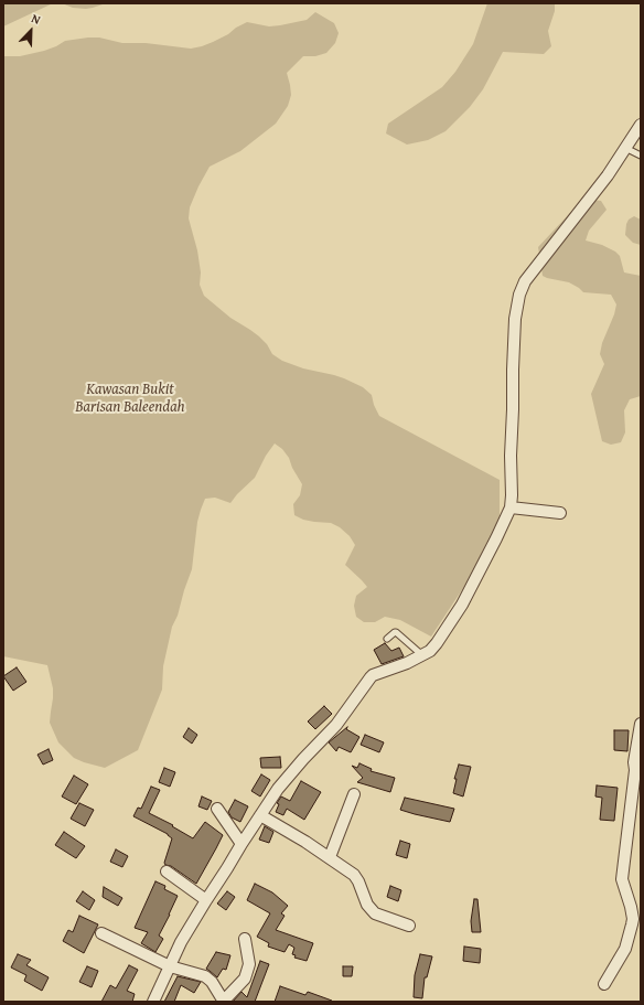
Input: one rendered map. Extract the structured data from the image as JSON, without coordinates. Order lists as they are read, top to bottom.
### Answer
{
  "parks": ["Kawasan Bukit Barisan Baleendah"],
  "north": "top right"
}
